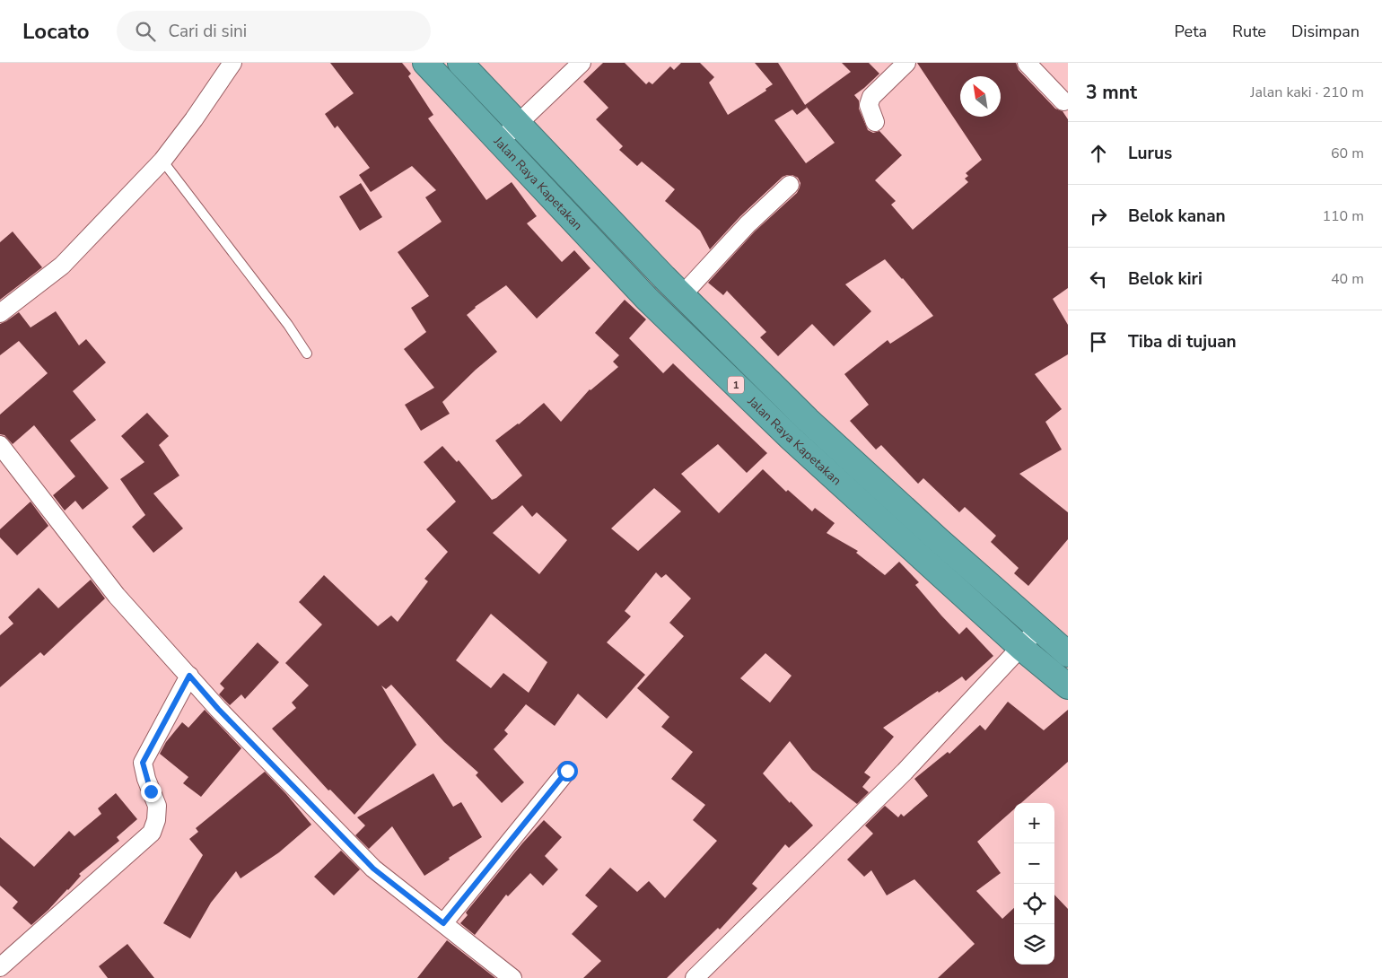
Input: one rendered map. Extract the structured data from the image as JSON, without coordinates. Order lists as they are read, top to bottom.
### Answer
{
  "streets": {
    "highway": ["Jalan Raya Kapetakan", "1"]
  },
  "north": "top left",
  "page": {
    "header": "Locato",
    "search": "Cari di sini",
    "nav": ["Peta", "Rute", "Disimpan"],
    "heading": ["3 mnt", "Jalan kaki · 210 m"],
    "list": [
      ["Lurus", "60 m"],
      ["Belok kanan", "110 m"],
      ["Belok kiri", "40 m"],
      "Tiba di tujuan"
    ],
    "map_buttons": ["+", "−"]
  }
}
